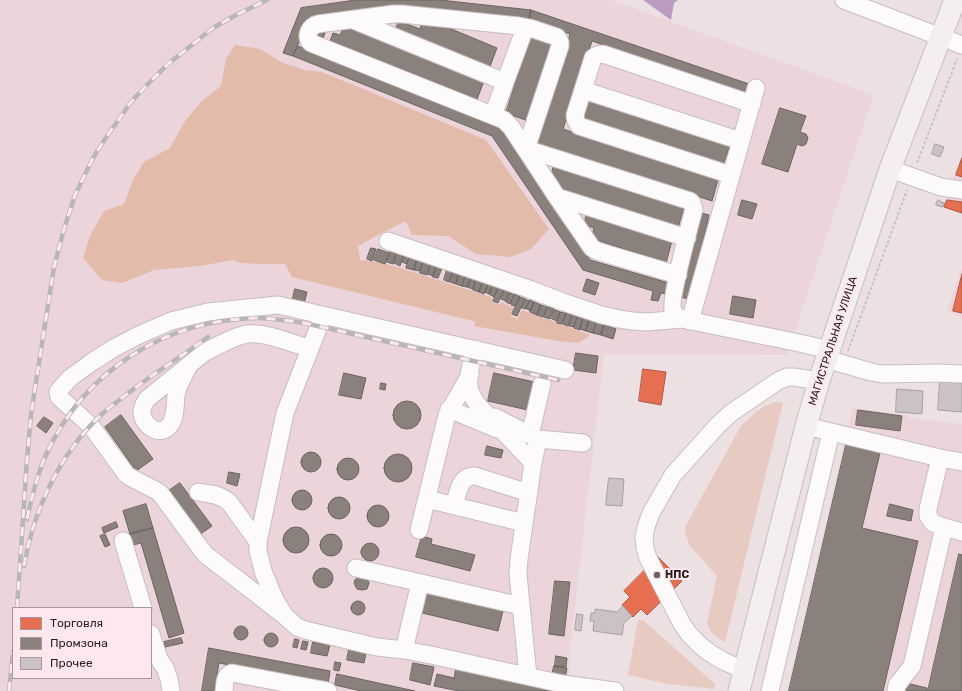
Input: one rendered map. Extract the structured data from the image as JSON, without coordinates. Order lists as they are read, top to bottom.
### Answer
{
  "streets": {
    "main road": ["МАГИСТРАЛЬНАЯ УЛИЦА"]
  },
  "places": ["НПС"],
  "legend": ["Торговля", "Промзона", "Прочее"]
}
